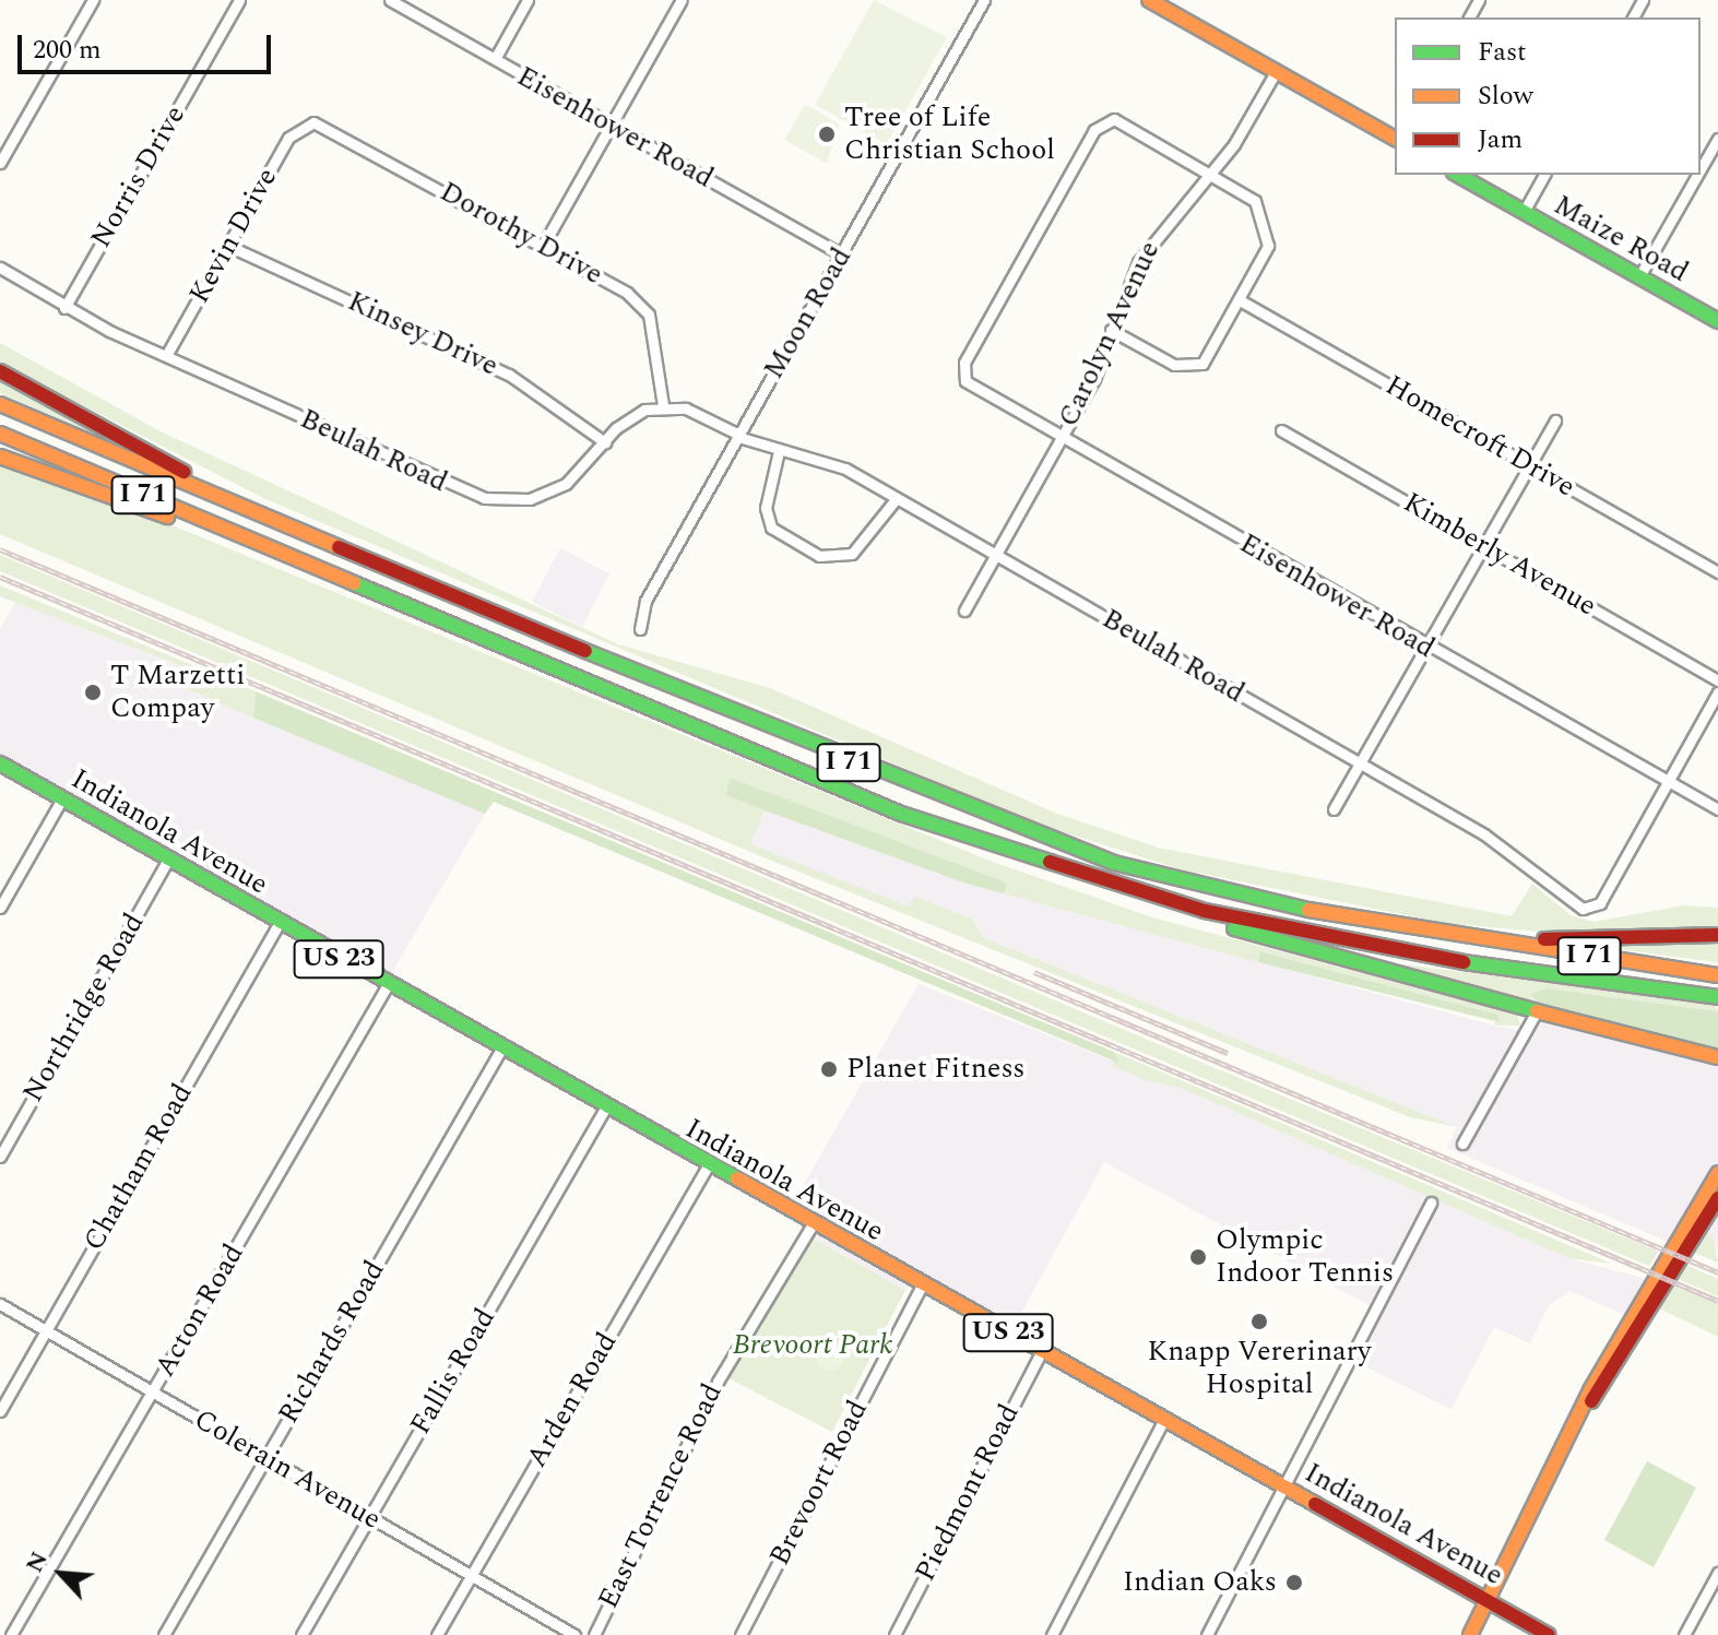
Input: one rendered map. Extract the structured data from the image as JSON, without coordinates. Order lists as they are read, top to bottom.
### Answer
{
  "streets": {
    "main road": [
      "Maize Road",
      "I 71",
      "Indianola Avenue",
      "US 23"
    ],
    "street": [
      "Eisenhower Road",
      "Norris Drive",
      "Dorothy Drive",
      "Kevin Drive",
      "Moon Road",
      "Kinsey Drive",
      "Carolyn Avenue",
      "Homecroft Drive",
      "Beulah Road",
      "Kimberly Avenue",
      "Northridge Road",
      "Chatham Road",
      "Acton Road",
      "Richards Road",
      "Fallis Road",
      "Arden Road",
      "Colerain Avenue",
      "Brevoort Road",
      "Piedmont Road",
      "East Torrence Road"
    ]
  },
  "crossings": [
    ["Eisenhower Road", "Moon Road"],
    ["Eisenhower Road", "Carolyn Avenue"],
    ["Eisenhower Road", "Beulah Road"],
    ["Norris Drive", "Beulah Road"],
    ["Dorothy Drive", "Kevin Drive"],
    ["Dorothy Drive", "Beulah Road"],
    ["Kevin Drive", "Kinsey Drive"],
    ["Kevin Drive", "Beulah Road"],
    ["Moon Road", "Beulah Road"],
    ["Kinsey Drive", "Beulah Road"],
    ["Carolyn Avenue", "Beulah Road"],
    ["Indianola Avenue", "Northridge Road"],
    ["Indianola Avenue", "Chatham Road"],
    ["Indianola Avenue", "Acton Road"],
    ["Indianola Avenue", "Richards Road"],
    ["Indianola Avenue", "Fallis Road"],
    ["Indianola Avenue", "Arden Road"],
    ["Indianola Avenue", "Brevoort Road"],
    ["Indianola Avenue", "Piedmont Road"],
    ["Indianola Avenue", "East Torrence Road"],
    ["Chatham Road", "Colerain Avenue"],
    ["Acton Road", "Colerain Avenue"],
    ["Richards Road", "Colerain Avenue"],
    ["Fallis Road", "Colerain Avenue"],
    ["Arden Road", "Colerain Avenue"]
  ],
  "parks": ["Brevoort Park"],
  "places": [
    "Tree of Life Christian School",
    "T Marzetti Compay",
    "Planet Fitness",
    "Olympic Indoor Tennis",
    "Knapp Vererinary Hospital",
    "Indian Oaks"
  ],
  "legend": ["Fast", "Slow", "Jam"],
  "scale_bar": "200 m",
  "north": "top left"
}
